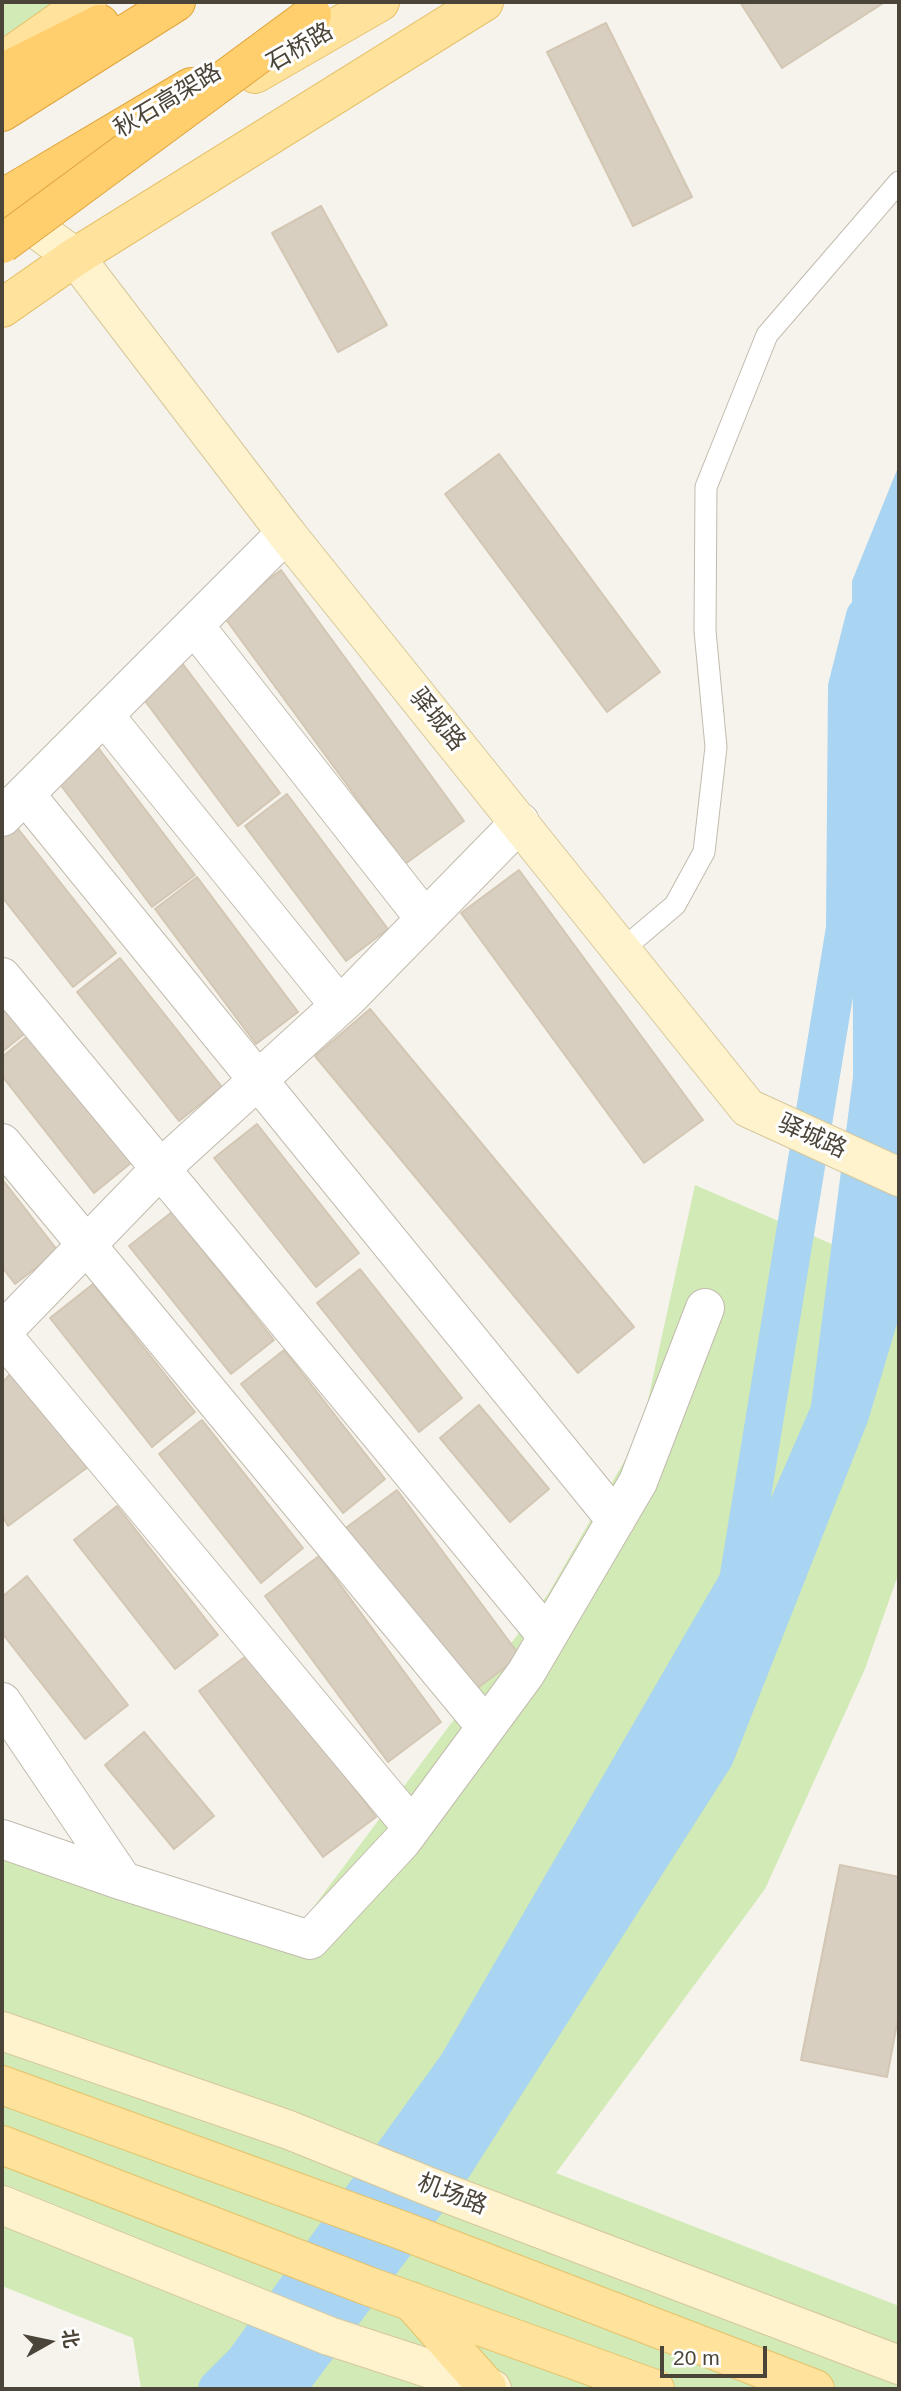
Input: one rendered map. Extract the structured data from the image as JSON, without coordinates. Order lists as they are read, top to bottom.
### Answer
{
  "streets": {
    "main road": ["石桥路", "驿城路", "机场路"]
  },
  "crossings": [
    ["石桥路", "驿城路"]
  ],
  "scale_bar": "20 m",
  "north": "right"
}
